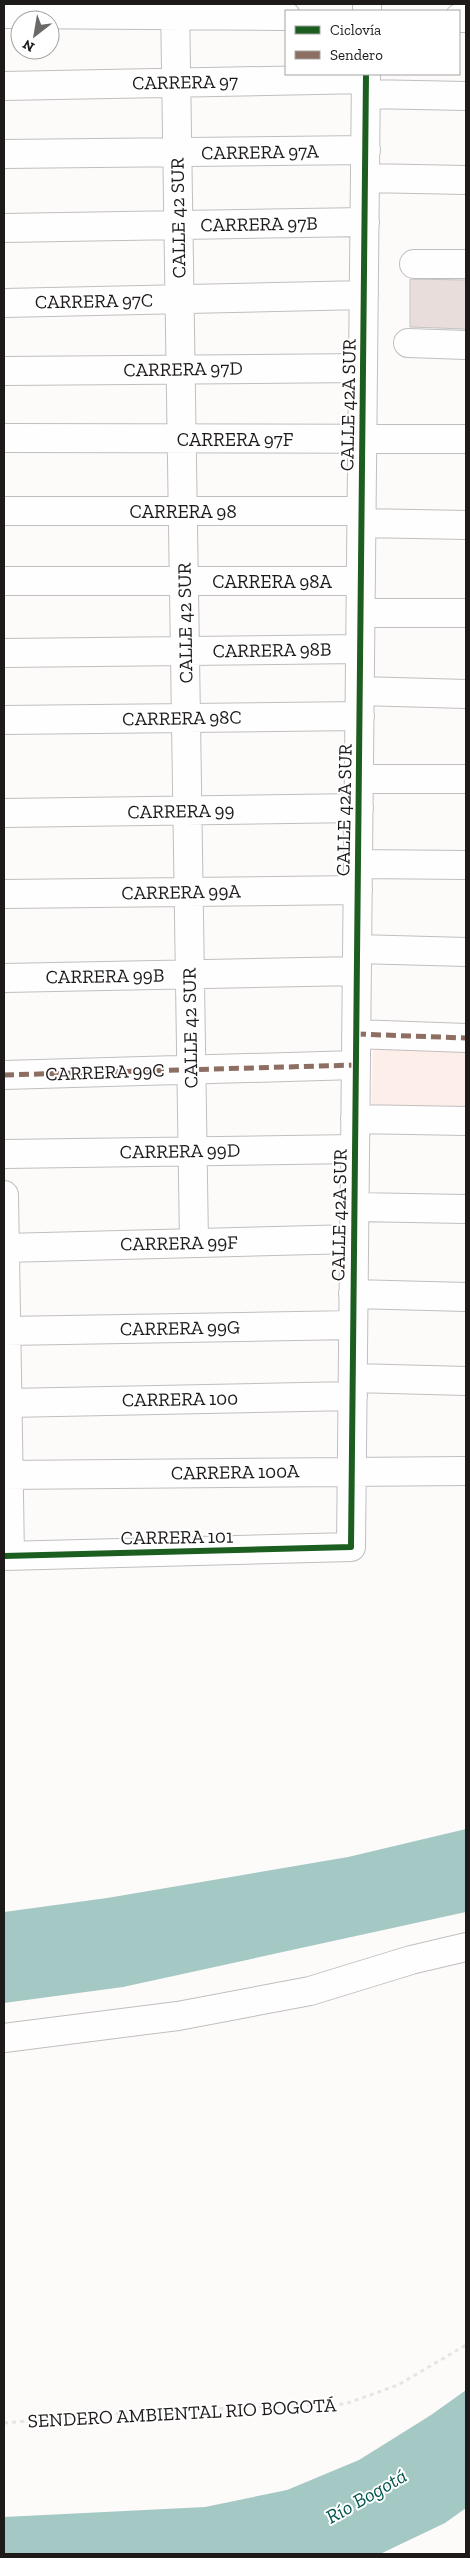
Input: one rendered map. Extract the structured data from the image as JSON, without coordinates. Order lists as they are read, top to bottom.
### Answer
{
  "streets": {
    "street": [
      "CARRERA 97",
      "CARRERA 97A",
      "CALLE 42 SUR",
      "CARRERA 97B",
      "CARRERA 97C",
      "CARRERA 97D",
      "CALLE 42A SUR",
      "CARRERA 97F",
      "CARRERA 98",
      "CARRERA 98A",
      "CARRERA 98B",
      "CARRERA 98C",
      "CARRERA 99",
      "CARRERA 99A",
      "CARRERA 99B",
      "CARRERA 99C",
      "CARRERA 99D",
      "CARRERA 99F",
      "CARRERA 99G",
      "CARRERA 100",
      "CARRERA 100A",
      "CARRERA 101"
    ],
    "path": ["SENDERO AMBIENTAL RIO BOGOTÁ"]
  },
  "crossings": [
    ["CARRERA 97", "CALLE 42 SUR"],
    ["CARRERA 97", "CALLE 42A SUR"],
    ["CARRERA 97A", "CALLE 42 SUR"],
    ["CARRERA 97A", "CALLE 42A SUR"],
    ["CALLE 42 SUR", "CARRERA 97B"],
    ["CALLE 42 SUR", "CARRERA 97C"],
    ["CALLE 42 SUR", "CARRERA 97D"],
    ["CALLE 42 SUR", "CARRERA 97F"],
    ["CALLE 42 SUR", "CARRERA 98"],
    ["CALLE 42 SUR", "CARRERA 98A"],
    ["CALLE 42 SUR", "CARRERA 98B"],
    ["CALLE 42 SUR", "CARRERA 98C"],
    ["CALLE 42 SUR", "CARRERA 99"],
    ["CALLE 42 SUR", "CARRERA 99A"],
    ["CALLE 42 SUR", "CARRERA 99B"],
    ["CALLE 42 SUR", "CARRERA 99C"],
    ["CALLE 42 SUR", "CARRERA 99D"],
    ["CALLE 42 SUR", "CARRERA 99F"],
    ["CARRERA 97B", "CALLE 42A SUR"],
    ["CARRERA 97C", "CALLE 42A SUR"],
    ["CARRERA 97D", "CALLE 42A SUR"],
    ["CALLE 42A SUR", "CARRERA 97F"],
    ["CALLE 42A SUR", "CARRERA 98"],
    ["CALLE 42A SUR", "CARRERA 98A"],
    ["CALLE 42A SUR", "CARRERA 98B"],
    ["CALLE 42A SUR", "CARRERA 98C"],
    ["CALLE 42A SUR", "CARRERA 99"],
    ["CALLE 42A SUR", "CARRERA 99A"],
    ["CALLE 42A SUR", "CARRERA 99B"],
    ["CALLE 42A SUR", "CARRERA 99C"],
    ["CALLE 42A SUR", "CARRERA 99D"],
    ["CALLE 42A SUR", "CARRERA 99F"],
    ["CALLE 42A SUR", "CARRERA 99G"],
    ["CALLE 42A SUR", "CARRERA 100"],
    ["CALLE 42A SUR", "CARRERA 100A"],
    ["CALLE 42A SUR", "CARRERA 101"]
  ],
  "water": ["Río Bogotá"],
  "legend": ["Ciclovía", "Sendero"],
  "north": "bottom left"
}
